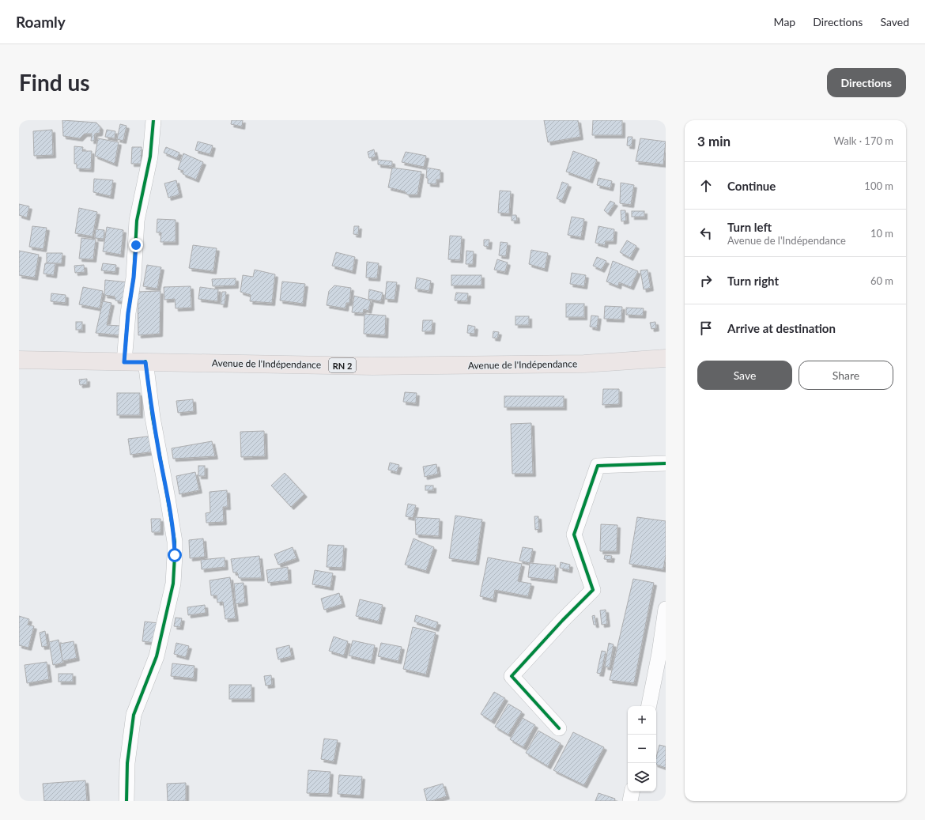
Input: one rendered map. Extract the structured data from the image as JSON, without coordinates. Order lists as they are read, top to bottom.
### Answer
{
  "streets": {
    "main road": ["Avenue de l'Indépendance", "RN 2"]
  },
  "page": {
    "header": "Roamly",
    "nav": ["Map", "Directions", "Saved"],
    "buttons": [
      "Directions",
      ["Save", "Share"]
    ],
    "title": "Find us",
    "heading": ["3 min", "Walk · 170 m"],
    "list": [
      ["Continue", "100 m"],
      ["Turn left", "Avenue de l'Indépendance", "10 m"],
      ["Turn right", "60 m"],
      "Arrive at destination"
    ],
    "map_buttons": ["+", "−"]
  }
}
